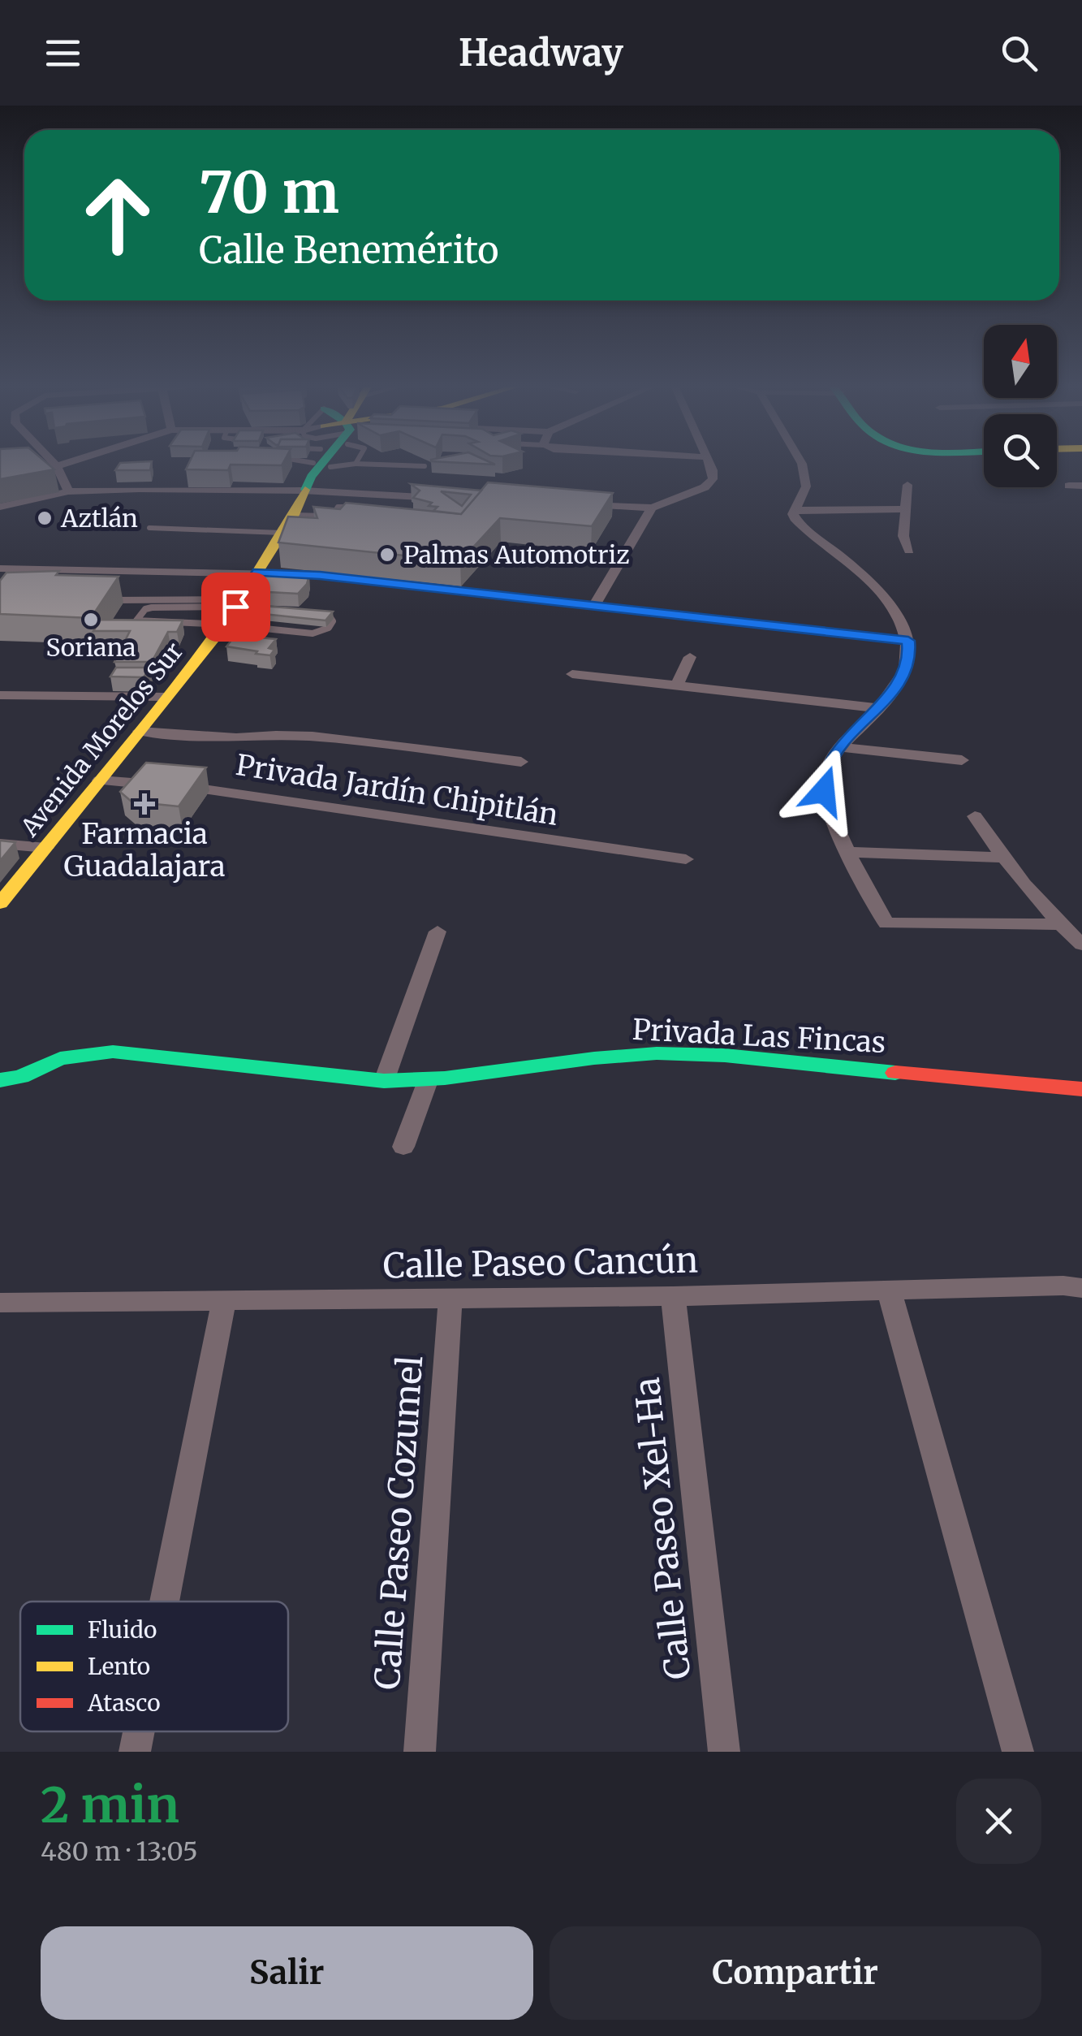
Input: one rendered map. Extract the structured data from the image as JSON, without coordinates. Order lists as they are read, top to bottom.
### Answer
{
  "streets": {
    "street": [
      "Avenida Morelos Sur",
      "Privada Jardín Chipitlán",
      "Privada Las Fincas",
      "Calle Paseo Cancún",
      "Calle Paseo Cozumel",
      "Calle Paseo Xel-Ha"
    ]
  },
  "crossings": [
    ["Avenida Morelos Sur", "Privada Jardín Chipitlán"],
    ["Calle Paseo Cancún", "Calle Paseo Cozumel"],
    ["Calle Paseo Cancún", "Calle Paseo Xel-Ha"]
  ],
  "places": {
    "other": ["Aztlán", "Palmas Automotriz", "Soriana"],
    "health": ["Farmacia Guadalajara"]
  },
  "legend": ["Fluido", "Lento", "Atasco"],
  "north": "top",
  "page": {
    "header": "Headway",
    "turn": ["70 m", "Calle Benemérito"],
    "heading": ["2 min", "480 m · 13:05"],
    "buttons": ["Salir", "Compartir"]
  }
}
